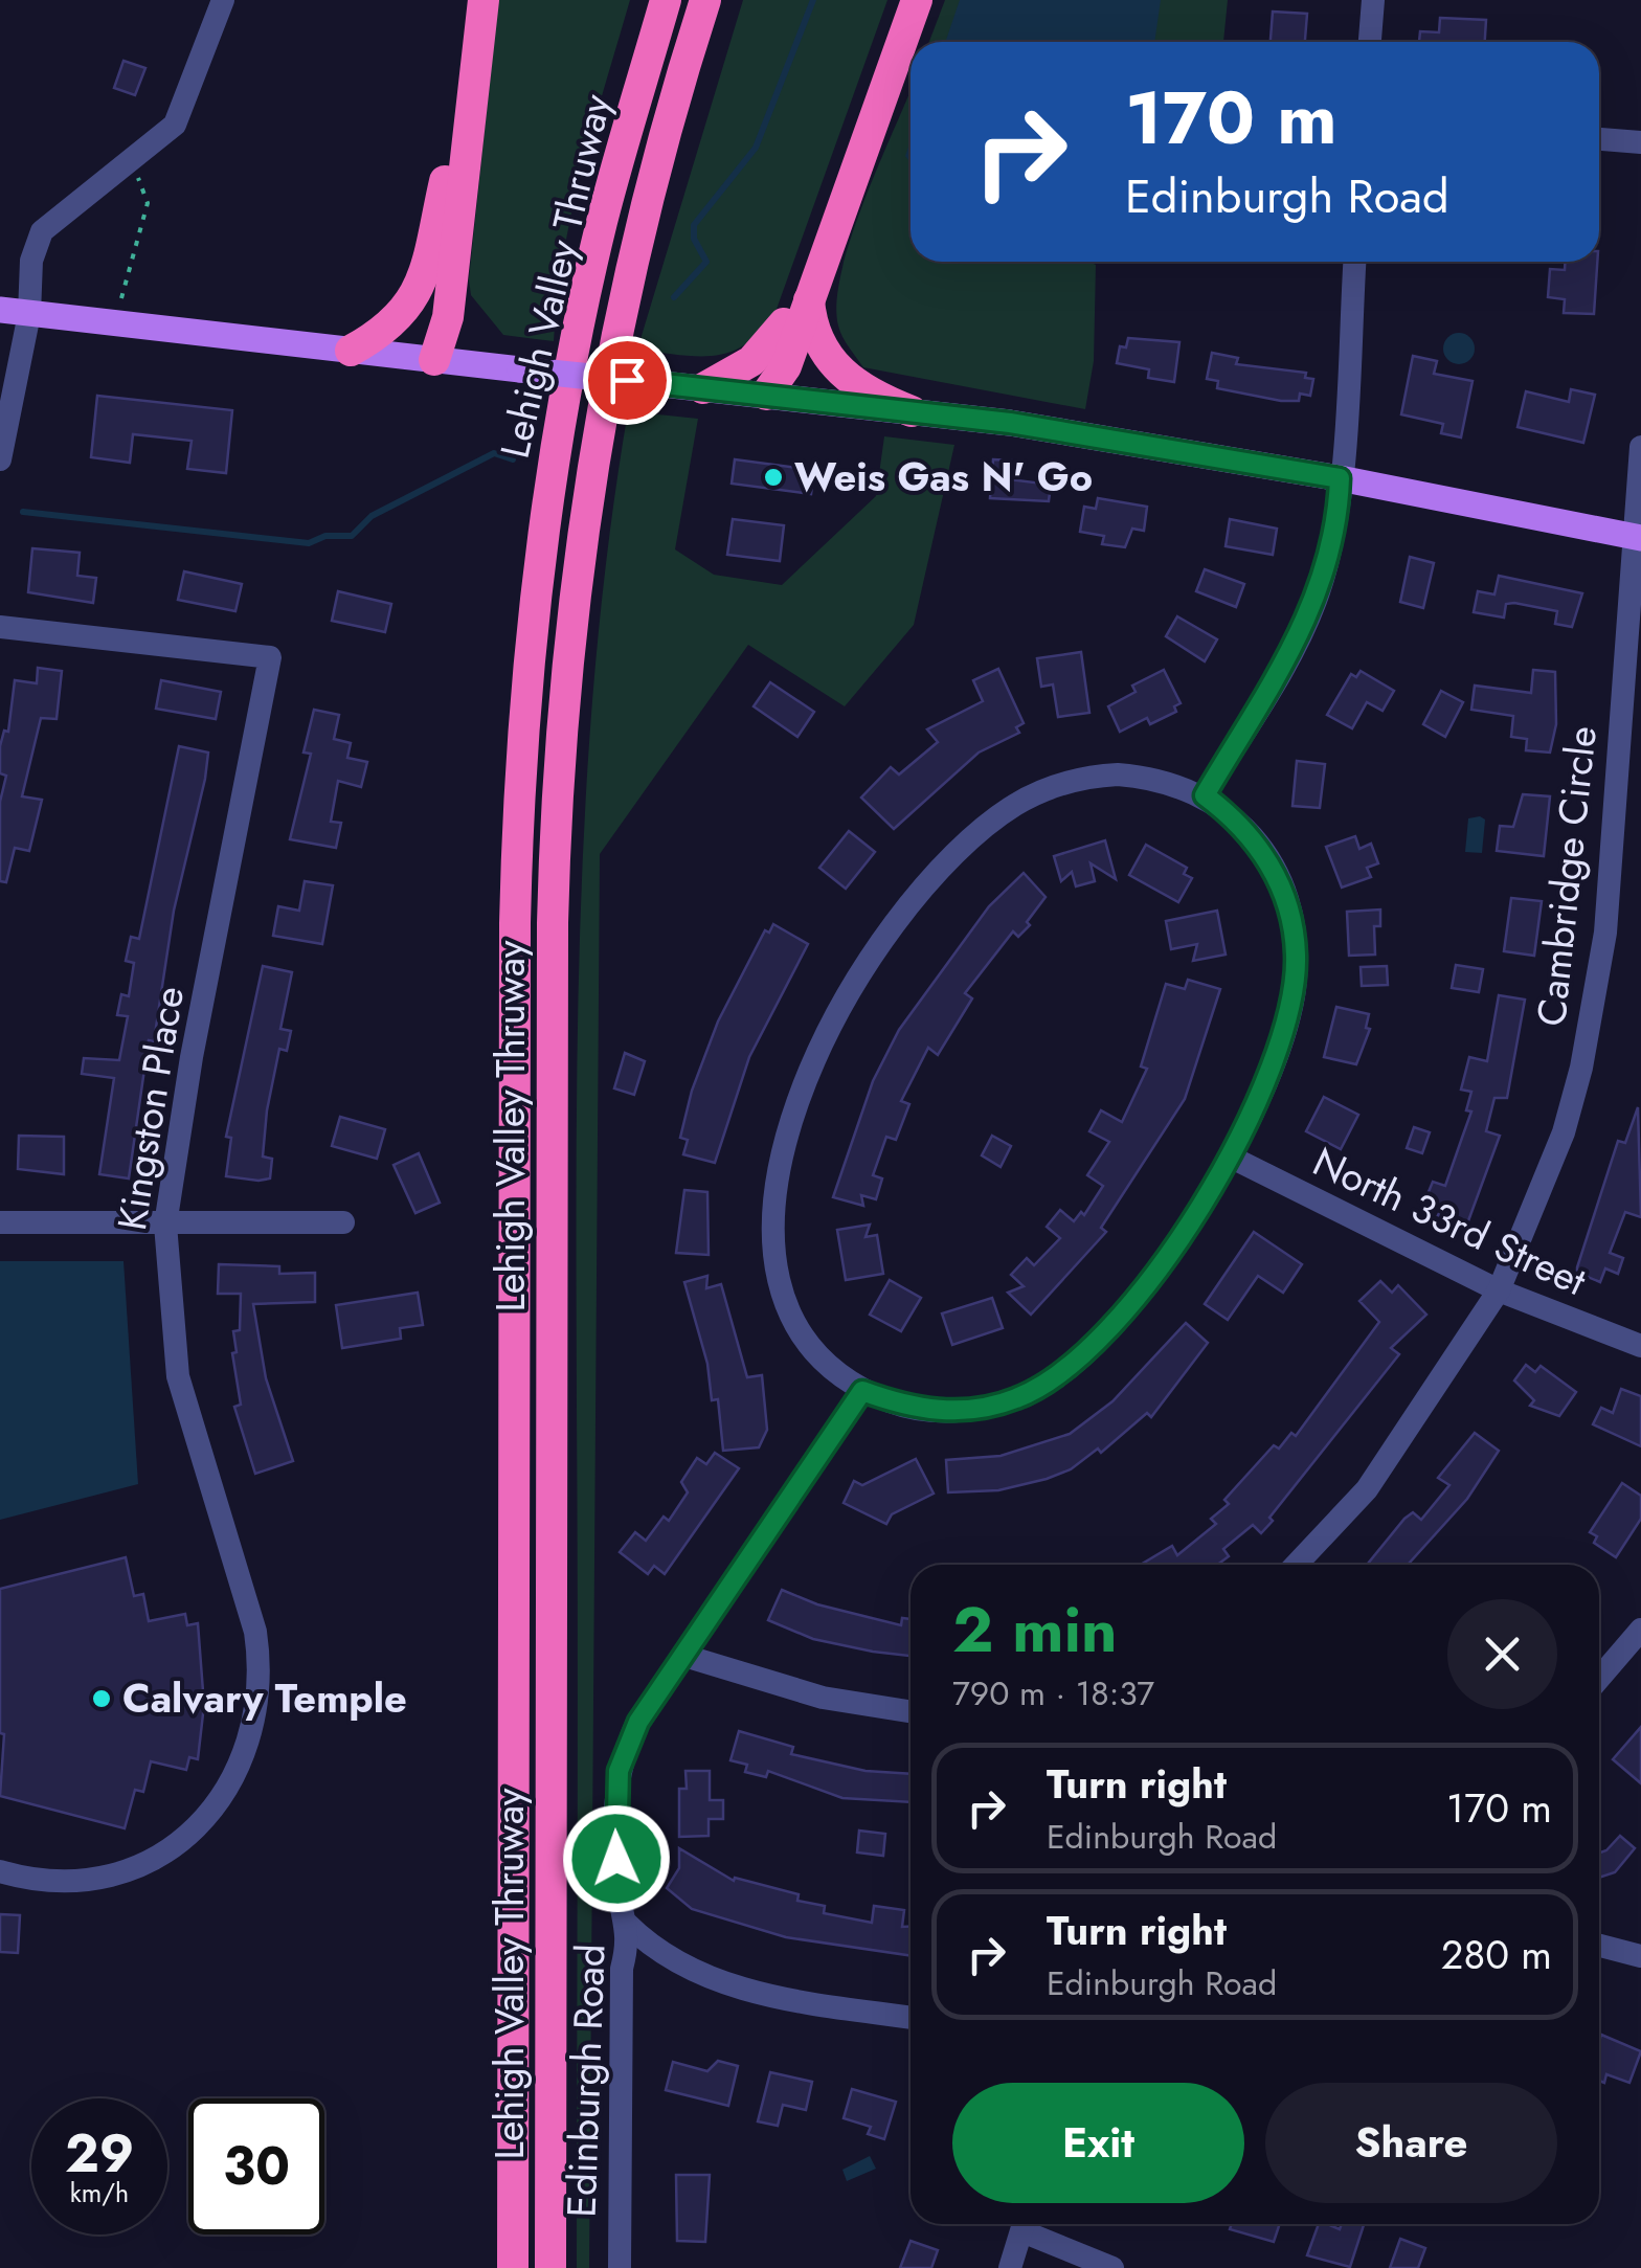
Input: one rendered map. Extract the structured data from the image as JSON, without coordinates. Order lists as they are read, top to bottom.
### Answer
{
  "streets": {
    "highway": ["Lehigh Valley Thruway"],
    "street": [
      "Cambridge Circle",
      "Kingston Place",
      "North 33rd Street",
      "Edinburgh Road"
    ]
  },
  "crossings": [
    ["Cambridge Circle", "North 33rd Street"]
  ],
  "places": ["Weis Gas N' Go", "Calvary Temple"],
  "page": {
    "turn": ["170 m", "Edinburgh Road"],
    "heading": ["2 min", "790 m · 18:37"],
    "list": [
      {
        "name": "Turn right",
        "note": "Edinburgh Road",
        "value": "170 m"
      },
      {
        "name": "Turn right",
        "note": "Edinburgh Road",
        "value": "280 m"
      }
    ],
    "buttons": ["Exit", "Share"],
    "speed": "29 km/h",
    "limit": "30"
  }
}
